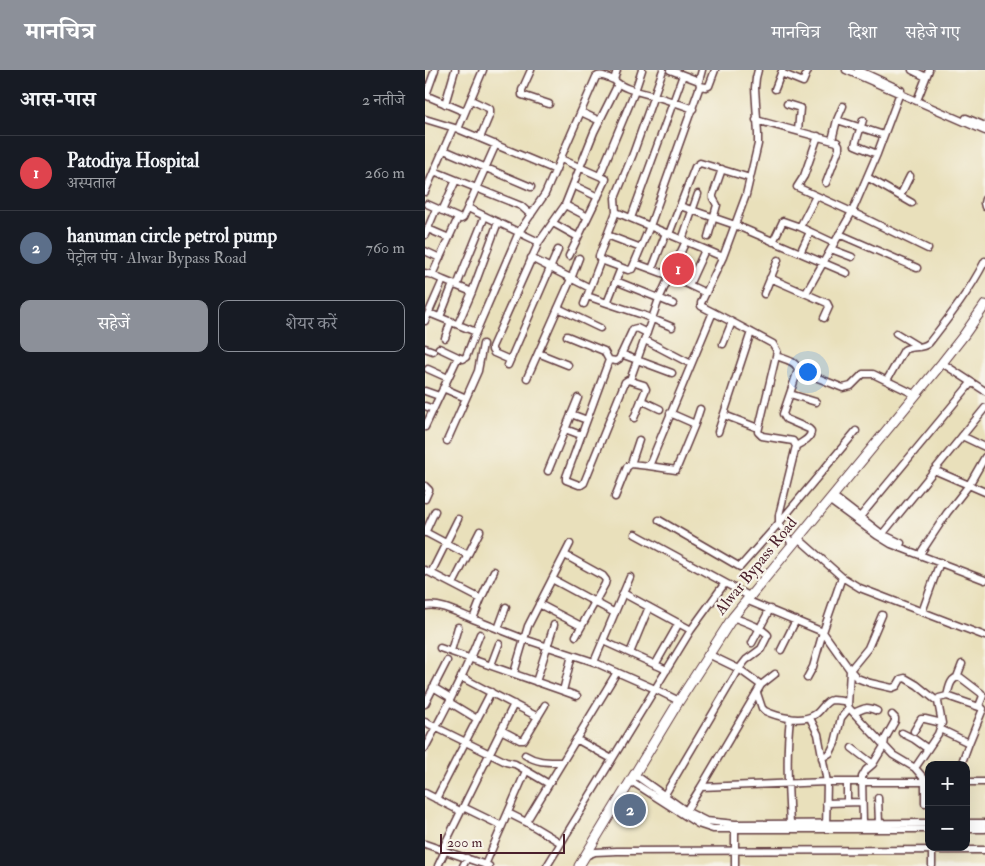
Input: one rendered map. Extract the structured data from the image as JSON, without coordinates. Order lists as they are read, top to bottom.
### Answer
{
  "streets": {
    "highway": ["Alwar Bypass Road"]
  },
  "scale_bar": "200 m",
  "page": {
    "header": "मानचित्र",
    "nav": ["मानचित्र", "दिशा", "सहेजे गए"],
    "heading": ["आस-पास", "2 नतीजे"],
    "list": [
      {
        "mark": "1",
        "name": "Patodiya Hospital",
        "note": "अस्पताल",
        "value": "260 m"
      },
      {
        "mark": "2",
        "name": "hanuman circle petrol pump",
        "note": "पेट्रोल पंप · Alwar Bypass Road",
        "value": "760 m"
      }
    ],
    "pins": ["1", "2"],
    "buttons": ["सहेजें", "शेयर करें"],
    "map_buttons": ["+", "−"],
    "scale": "200 m"
  }
}
